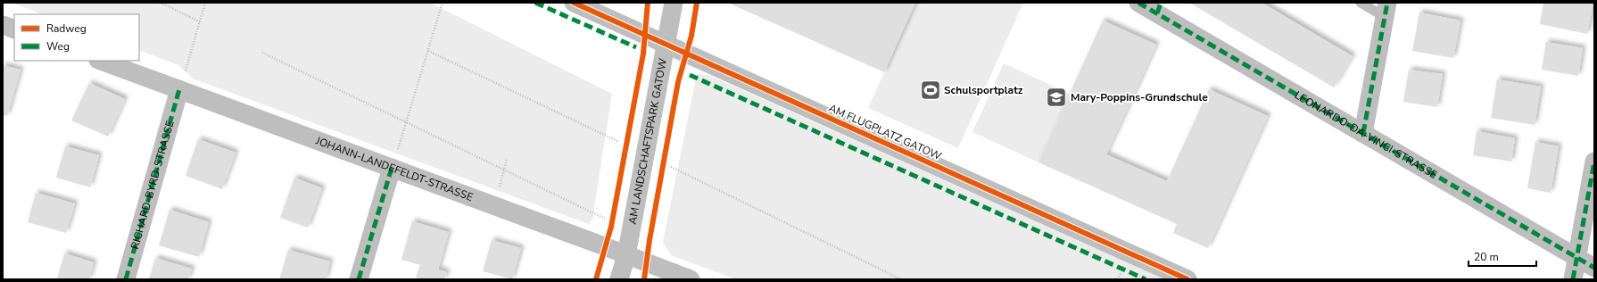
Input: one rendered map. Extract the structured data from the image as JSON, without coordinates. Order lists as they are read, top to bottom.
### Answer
{
  "streets": {
    "street": [
      "AM FLUGPLATZ GATOW",
      "LEONARDO-DA-VINCI-STRASSE",
      "AM LANDSCHAFTSPARK GATOW",
      "JOHANN-LANDEFELDT-STRASSE",
      "RICHARD-BYRD-STRASSE"
    ]
  },
  "crossings": [
    ["AM FLUGPLATZ GATOW", "AM LANDSCHAFTSPARK GATOW"],
    ["AM LANDSCHAFTSPARK GATOW", "JOHANN-LANDEFELDT-STRASSE"],
    ["JOHANN-LANDEFELDT-STRASSE", "RICHARD-BYRD-STRASSE"]
  ],
  "places": {
    "sports": ["Schulsportplatz"],
    "school or university": ["Mary-Poppins-Grundschule"]
  },
  "legend": ["Radweg", "Weg"],
  "scale_bar": "20 m"
}
